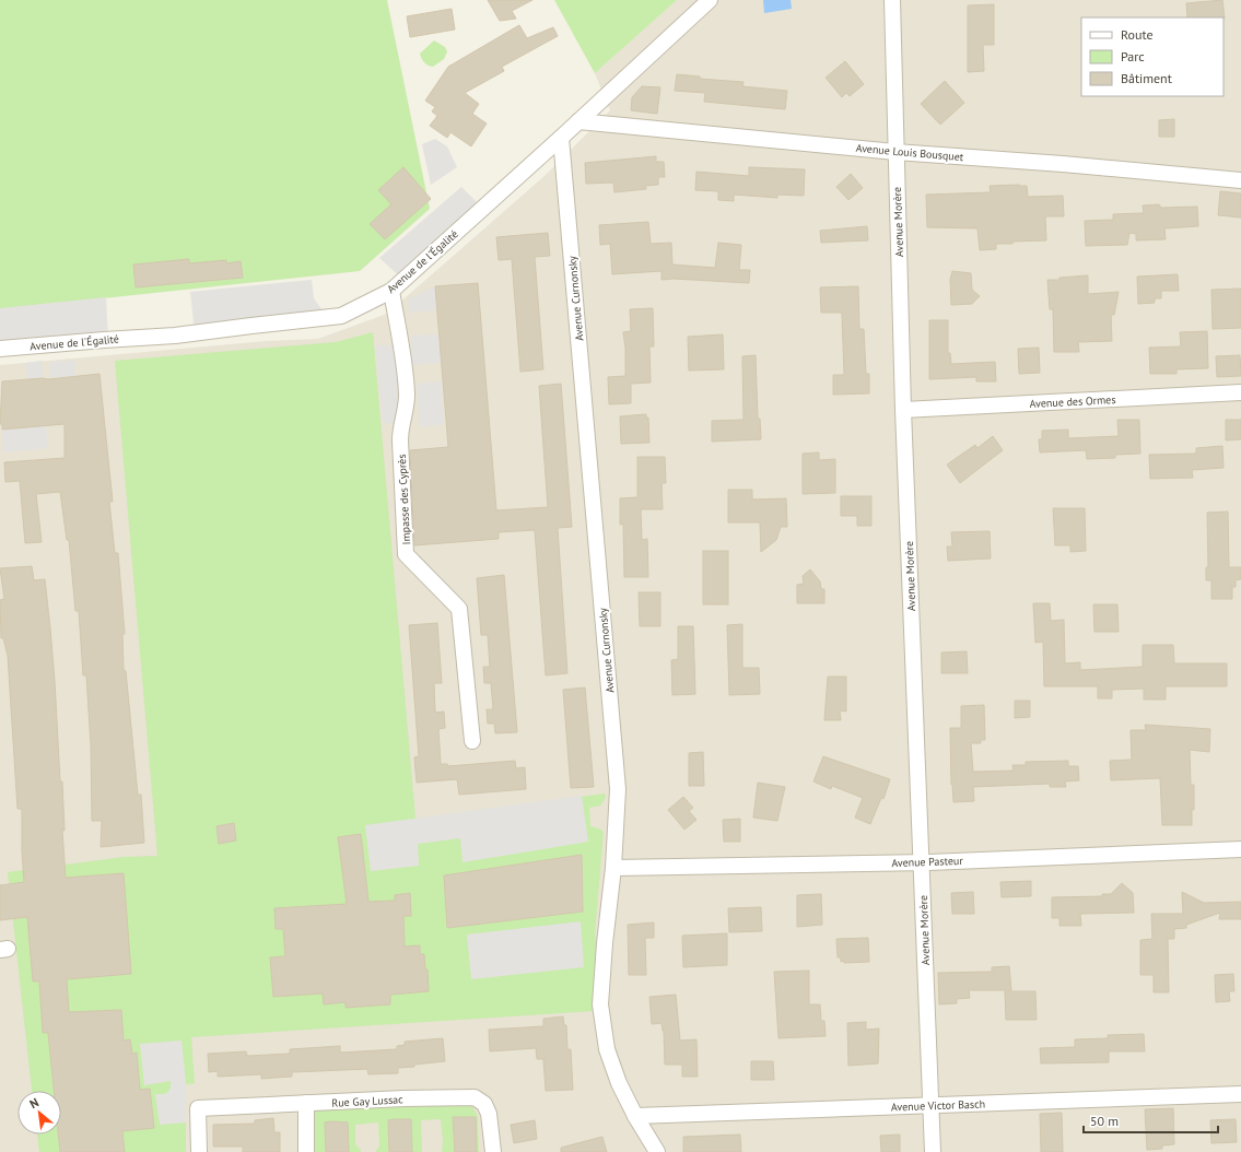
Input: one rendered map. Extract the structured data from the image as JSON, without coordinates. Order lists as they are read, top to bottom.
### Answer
{
  "streets": {
    "street": [
      "Avenue Louis Bousquet",
      "Avenue Morère",
      "Avenue de l'Égalité",
      "Avenue Curnonsky",
      "Avenue des Ormes",
      "Impasse des Cyprès",
      "Avenue Pasteur",
      "Rue Gay Lussac",
      "Avenue Victor Basch"
    ]
  },
  "crossings": [
    ["Avenue Louis Bousquet", "Avenue Morère"],
    ["Avenue Louis Bousquet", "Avenue de l'Égalité"],
    ["Avenue Morère", "Avenue des Ormes"],
    ["Avenue Morère", "Avenue Pasteur"],
    ["Avenue Morère", "Avenue Victor Basch"],
    ["Avenue de l'Égalité", "Avenue Curnonsky"],
    ["Avenue de l'Égalité", "Impasse des Cyprès"],
    ["Avenue Curnonsky", "Avenue Pasteur"],
    ["Avenue Curnonsky", "Avenue Victor Basch"]
  ],
  "legend": ["Route", "Parc", "Bâtiment"],
  "scale_bar": "50 m",
  "north": "top left"
}
